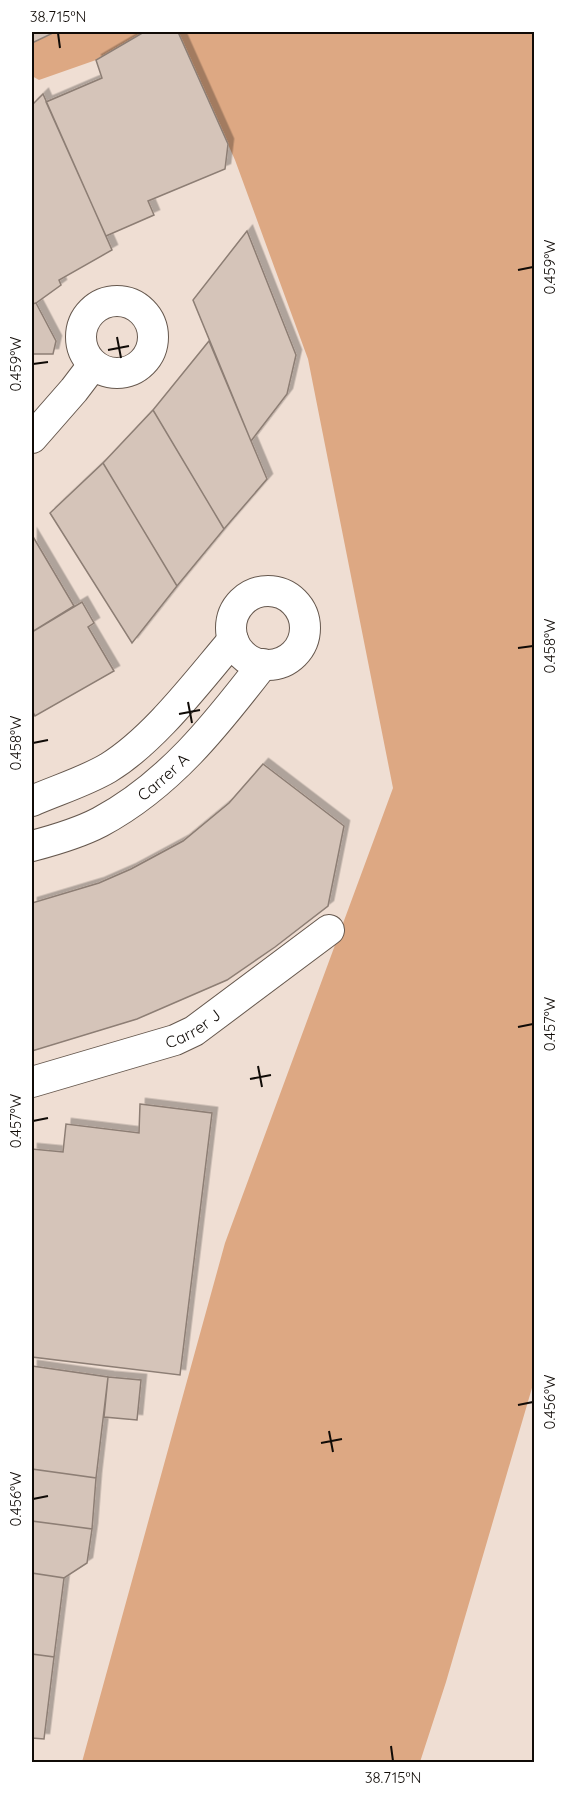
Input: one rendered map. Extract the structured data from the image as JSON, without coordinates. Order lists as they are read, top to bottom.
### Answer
{
  "streets": {
    "street": ["Carrer A", "Carrer J"]
  },
  "coordinates": [
    "38.715°N",
    "0.459°W",
    "0.458°W",
    "0.457°W",
    "0.456°W"
  ]
}
